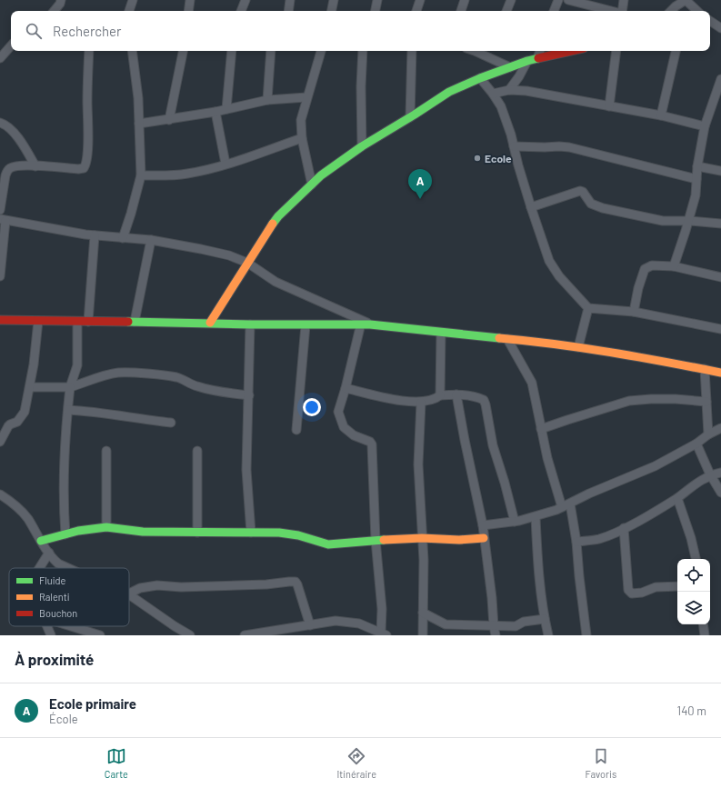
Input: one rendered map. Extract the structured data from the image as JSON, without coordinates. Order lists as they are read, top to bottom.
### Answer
{
  "places": ["Ecole"],
  "legend": ["Fluide", "Ralenti", "Bouchon"],
  "page": {
    "search": "Rechercher",
    "pins": "A",
    "heading": "À proximité",
    "list": [
      {
        "mark": "A",
        "name": "Ecole primaire",
        "note": "École",
        "value": "140 m"
      }
    ],
    "nav": ["Carte", "Itinéraire", "Favoris"]
  }
}
